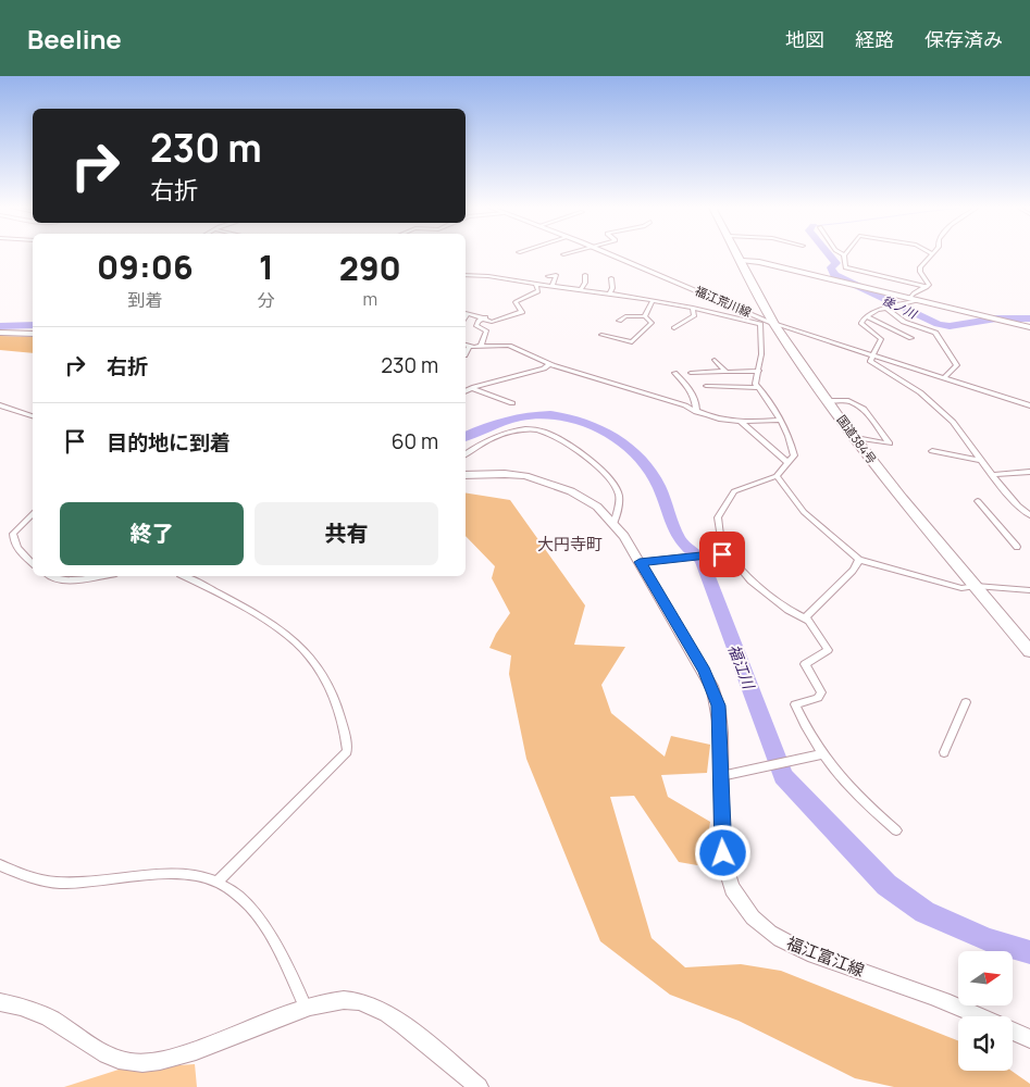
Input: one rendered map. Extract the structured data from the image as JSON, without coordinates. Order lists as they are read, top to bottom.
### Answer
{
  "streets": {
    "highway": ["国道384号"],
    "main road": ["福江荒川線", "福江富江線"]
  },
  "crossings": [
    ["福江荒川線", "国道384号"]
  ],
  "districts": ["大円寺町"],
  "water": ["後ノ川", "福江川"],
  "north": "right",
  "page": {
    "header": "Beeline",
    "nav": ["地図", "経路", "保存済み"],
    "turn": ["230 m", "右折"],
    "eta": [
      "09:06",
      "到着",
      "1",
      "分",
      "290",
      "m"
    ],
    "list": [
      {
        "name": "右折",
        "value": "230 m"
      },
      {
        "name": "目的地に到着",
        "value": "60 m"
      }
    ],
    "buttons": ["終了", "共有"]
  }
}
